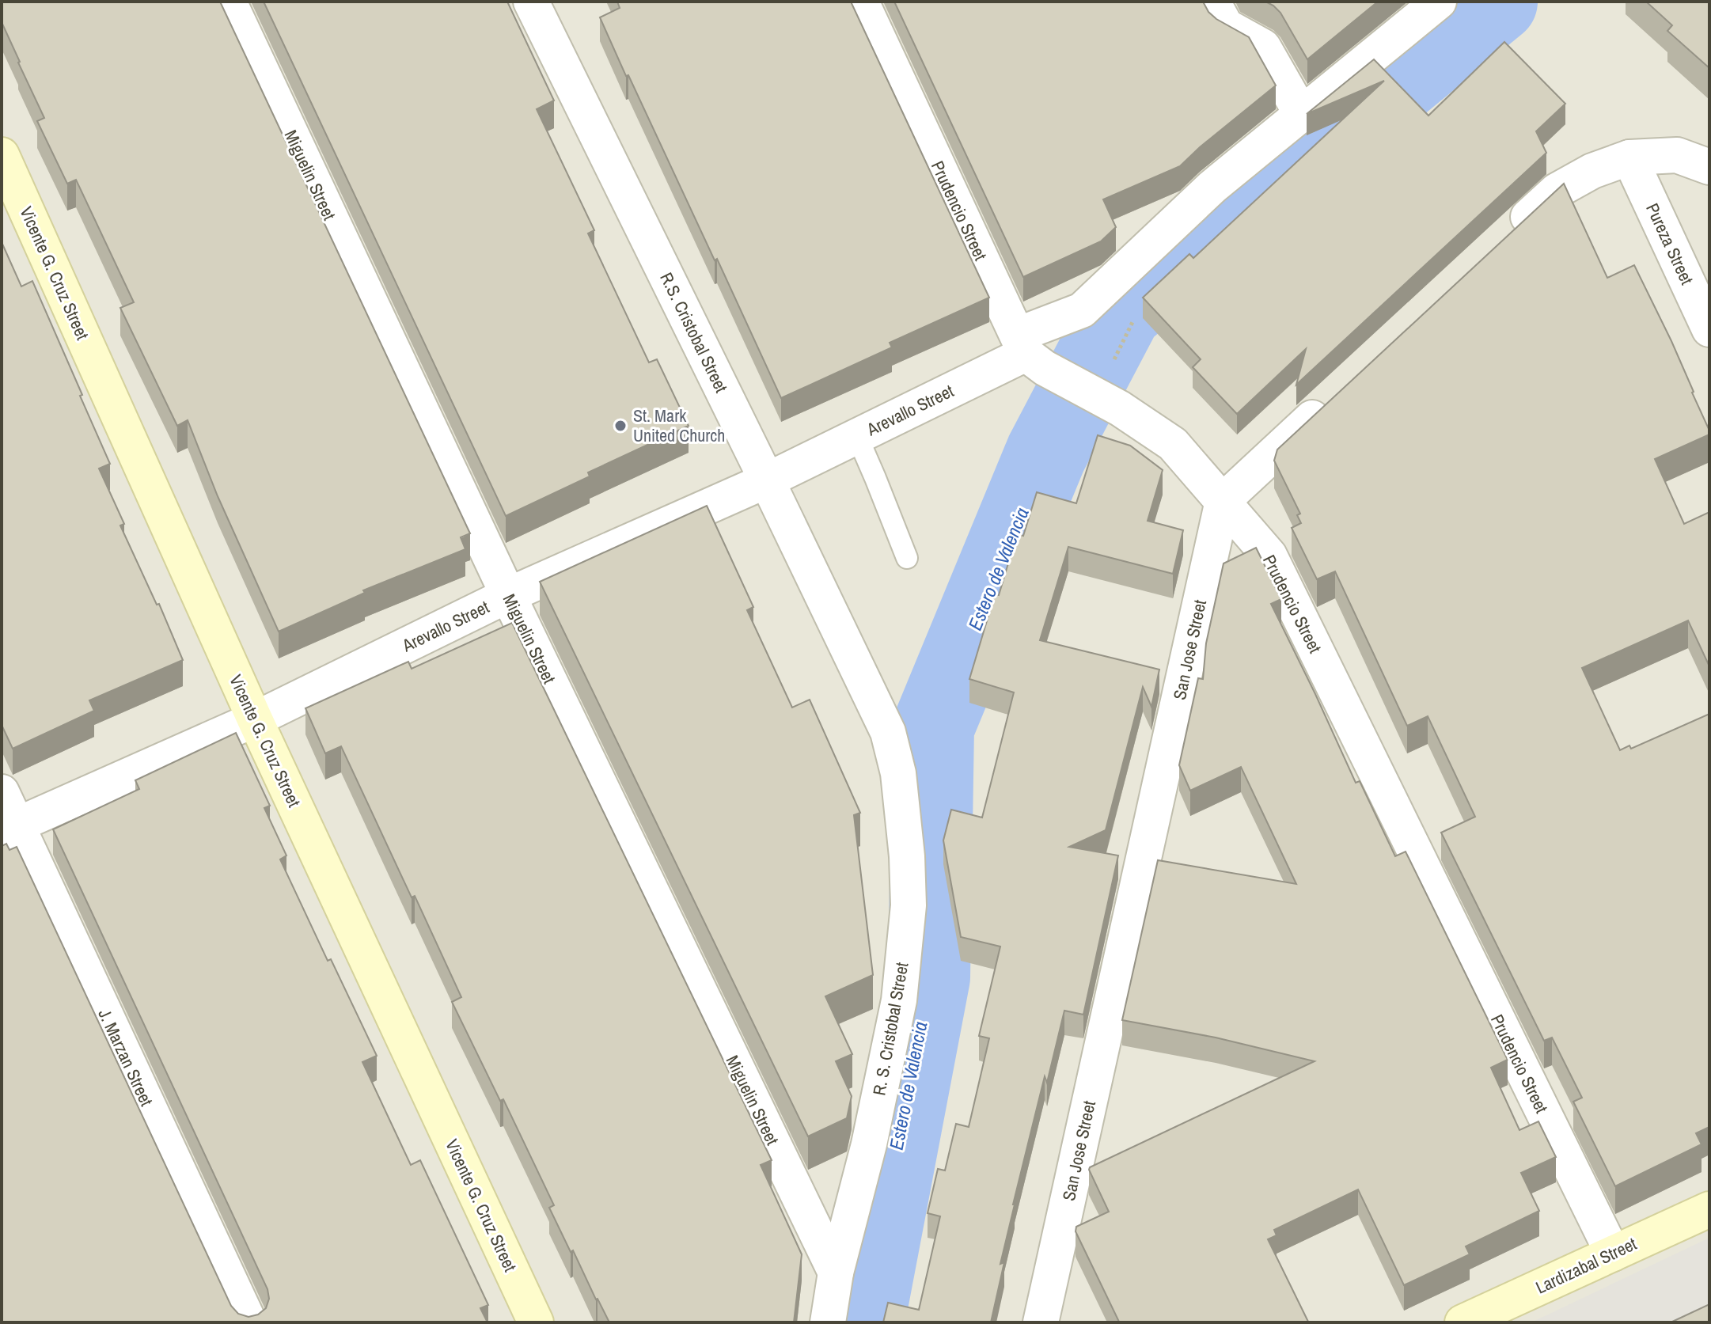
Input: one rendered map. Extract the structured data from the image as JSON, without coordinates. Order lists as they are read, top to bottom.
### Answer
{
  "streets": {
    "street": [
      "Miguelin Street",
      "Prudencio Street",
      "Pureza Street",
      "Vicente G. Cruz Street",
      "R.S. Cristobal Street",
      "Arevallo Street",
      "San Jose Street",
      "R. S. Cristobal Street",
      "J. Marzan Street",
      "Lardizabal Street"
    ]
  },
  "crossings": [
    ["Miguelin Street", "Arevallo Street"],
    ["Miguelin Street", "R. S. Cristobal Street"],
    ["Prudencio Street", "Arevallo Street"],
    ["Prudencio Street", "San Jose Street"],
    ["Prudencio Street", "Lardizabal Street"],
    ["Vicente G. Cruz Street", "Arevallo Street"],
    ["R.S. Cristobal Street", "Arevallo Street"],
    ["R.S. Cristobal Street", "R. S. Cristobal Street"],
    ["Arevallo Street", "J. Marzan Street"]
  ],
  "water": ["Estero de Valencia"],
  "places": ["St. Mark United Church"]
}
